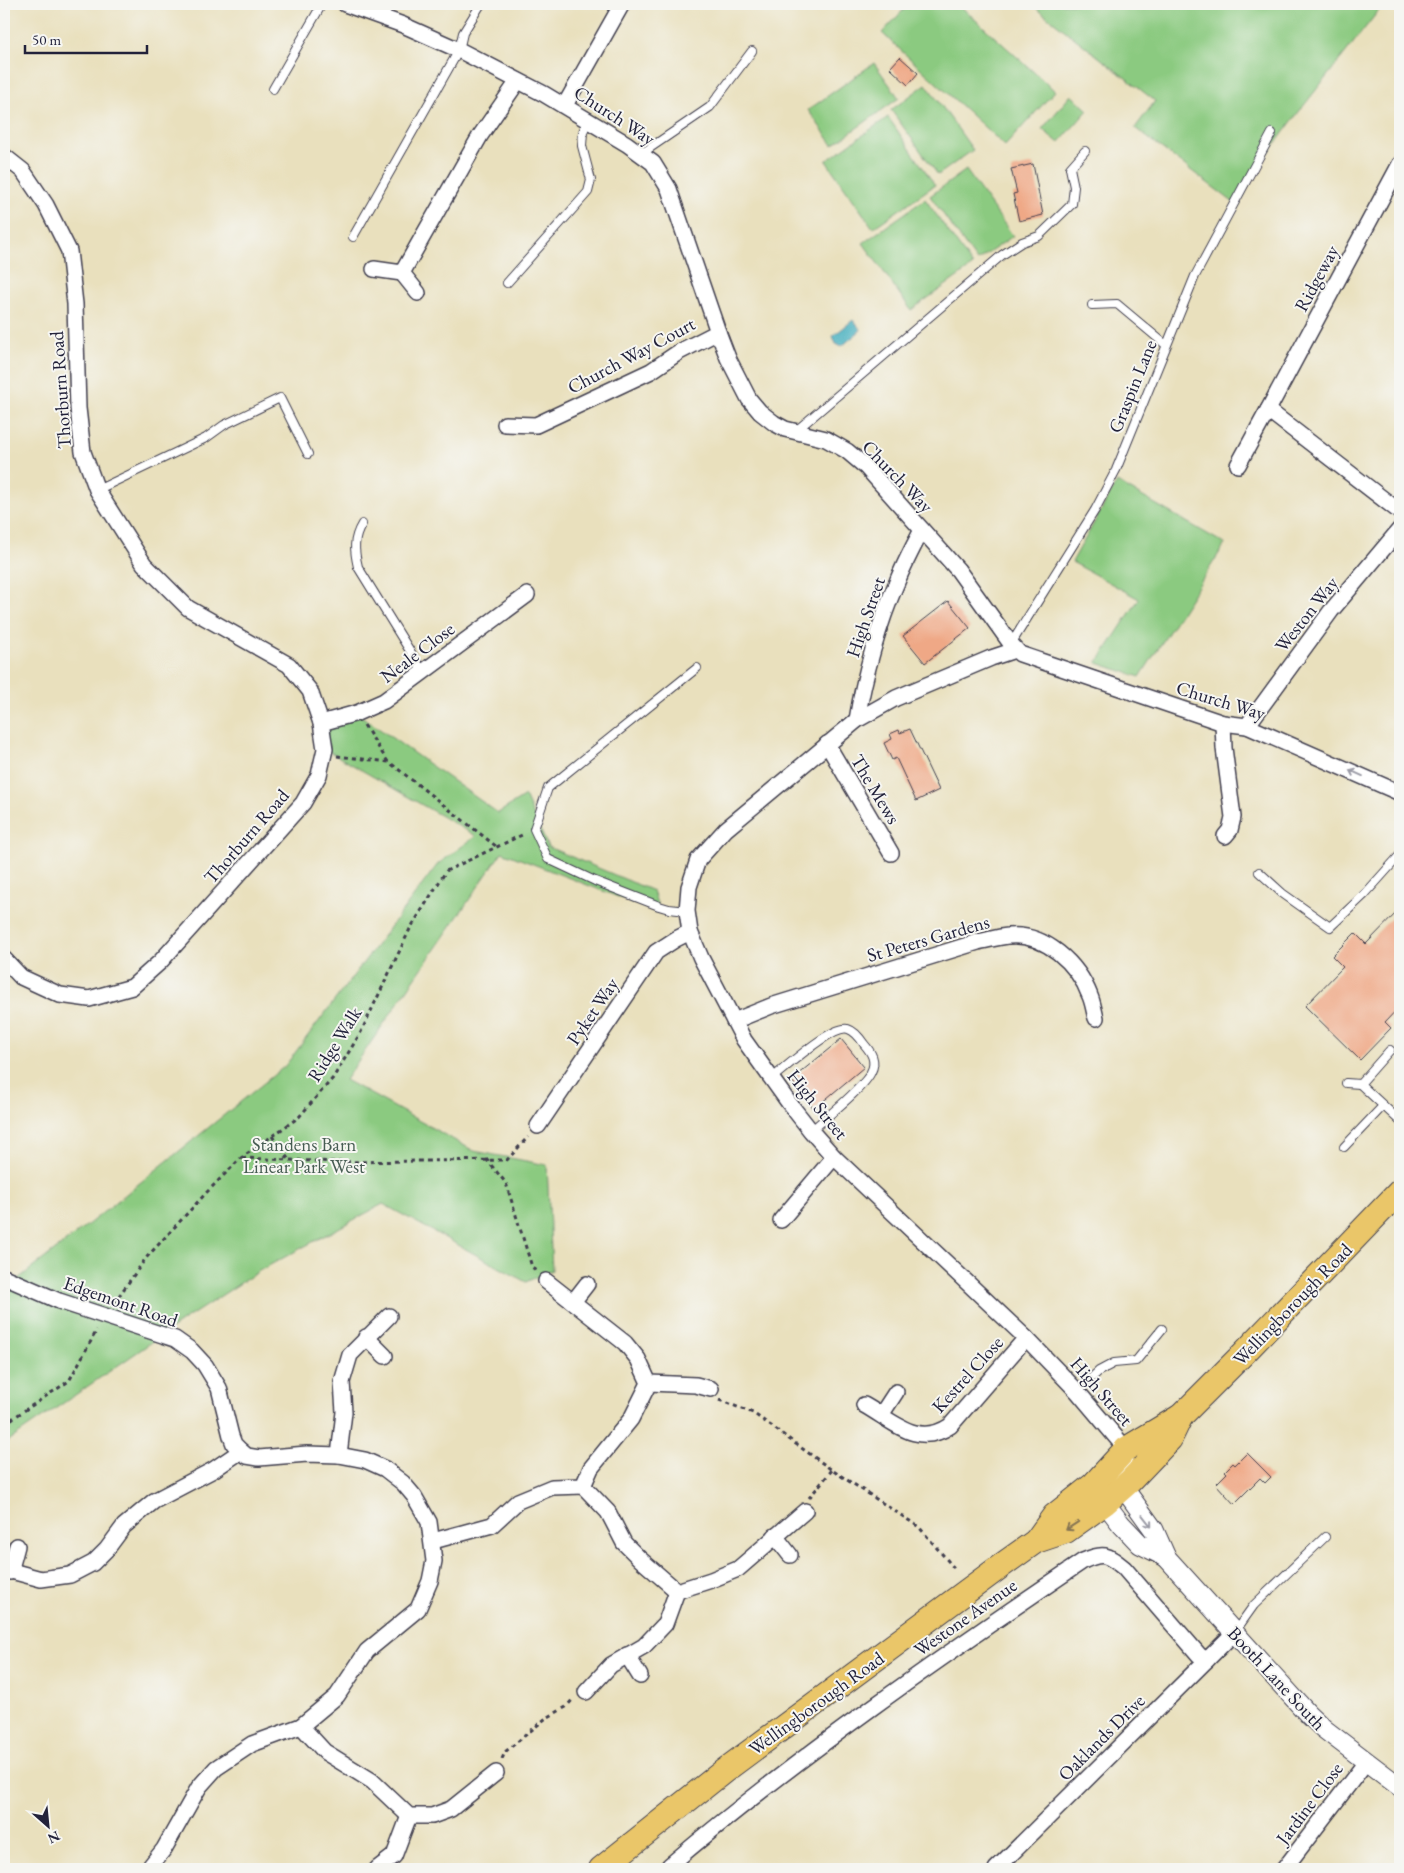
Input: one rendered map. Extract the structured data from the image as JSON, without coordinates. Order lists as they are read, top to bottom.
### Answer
{
  "streets": {
    "main road": ["Wellingborough Road"],
    "street": [
      "Church Way",
      "Ridgeway",
      "Church Way Court",
      "Thorburn Road",
      "Weston Way",
      "High Street",
      "Neale Close",
      "The Mews",
      "St Peters Gardens",
      "Pyket Way",
      "Edgemont Road",
      "Kestrel Close",
      "Westone Avenue",
      "Booth Lane South",
      "Oaklands Drive",
      "Jardine Close"
    ],
    "lane": ["Graspin Lane"],
    "path": ["Ridge Walk"]
  },
  "crossings": [
    ["Church Way", "Church Way Court"],
    ["Church Way", "Graspin Lane"],
    ["Church Way", "Weston Way"],
    ["Church Way", "High Street"],
    ["Graspin Lane", "High Street"],
    ["Thorburn Road", "Neale Close"],
    ["High Street", "The Mews"],
    ["High Street", "St Peters Gardens"],
    ["High Street", "Pyket Way"],
    ["High Street", "Wellingborough Road"],
    ["High Street", "Kestrel Close"],
    ["High Street", "Booth Lane South"],
    ["Ridge Walk", "Edgemont Road"],
    ["Wellingborough Road", "Booth Lane South"],
    ["Westone Avenue", "Oaklands Drive"],
    ["Booth Lane South", "Oaklands Drive"],
    ["Booth Lane South", "Jardine Close"]
  ],
  "parks": ["Standens Barn Linear Park West"],
  "scale_bar": "50 m",
  "north": "bottom right"
}
